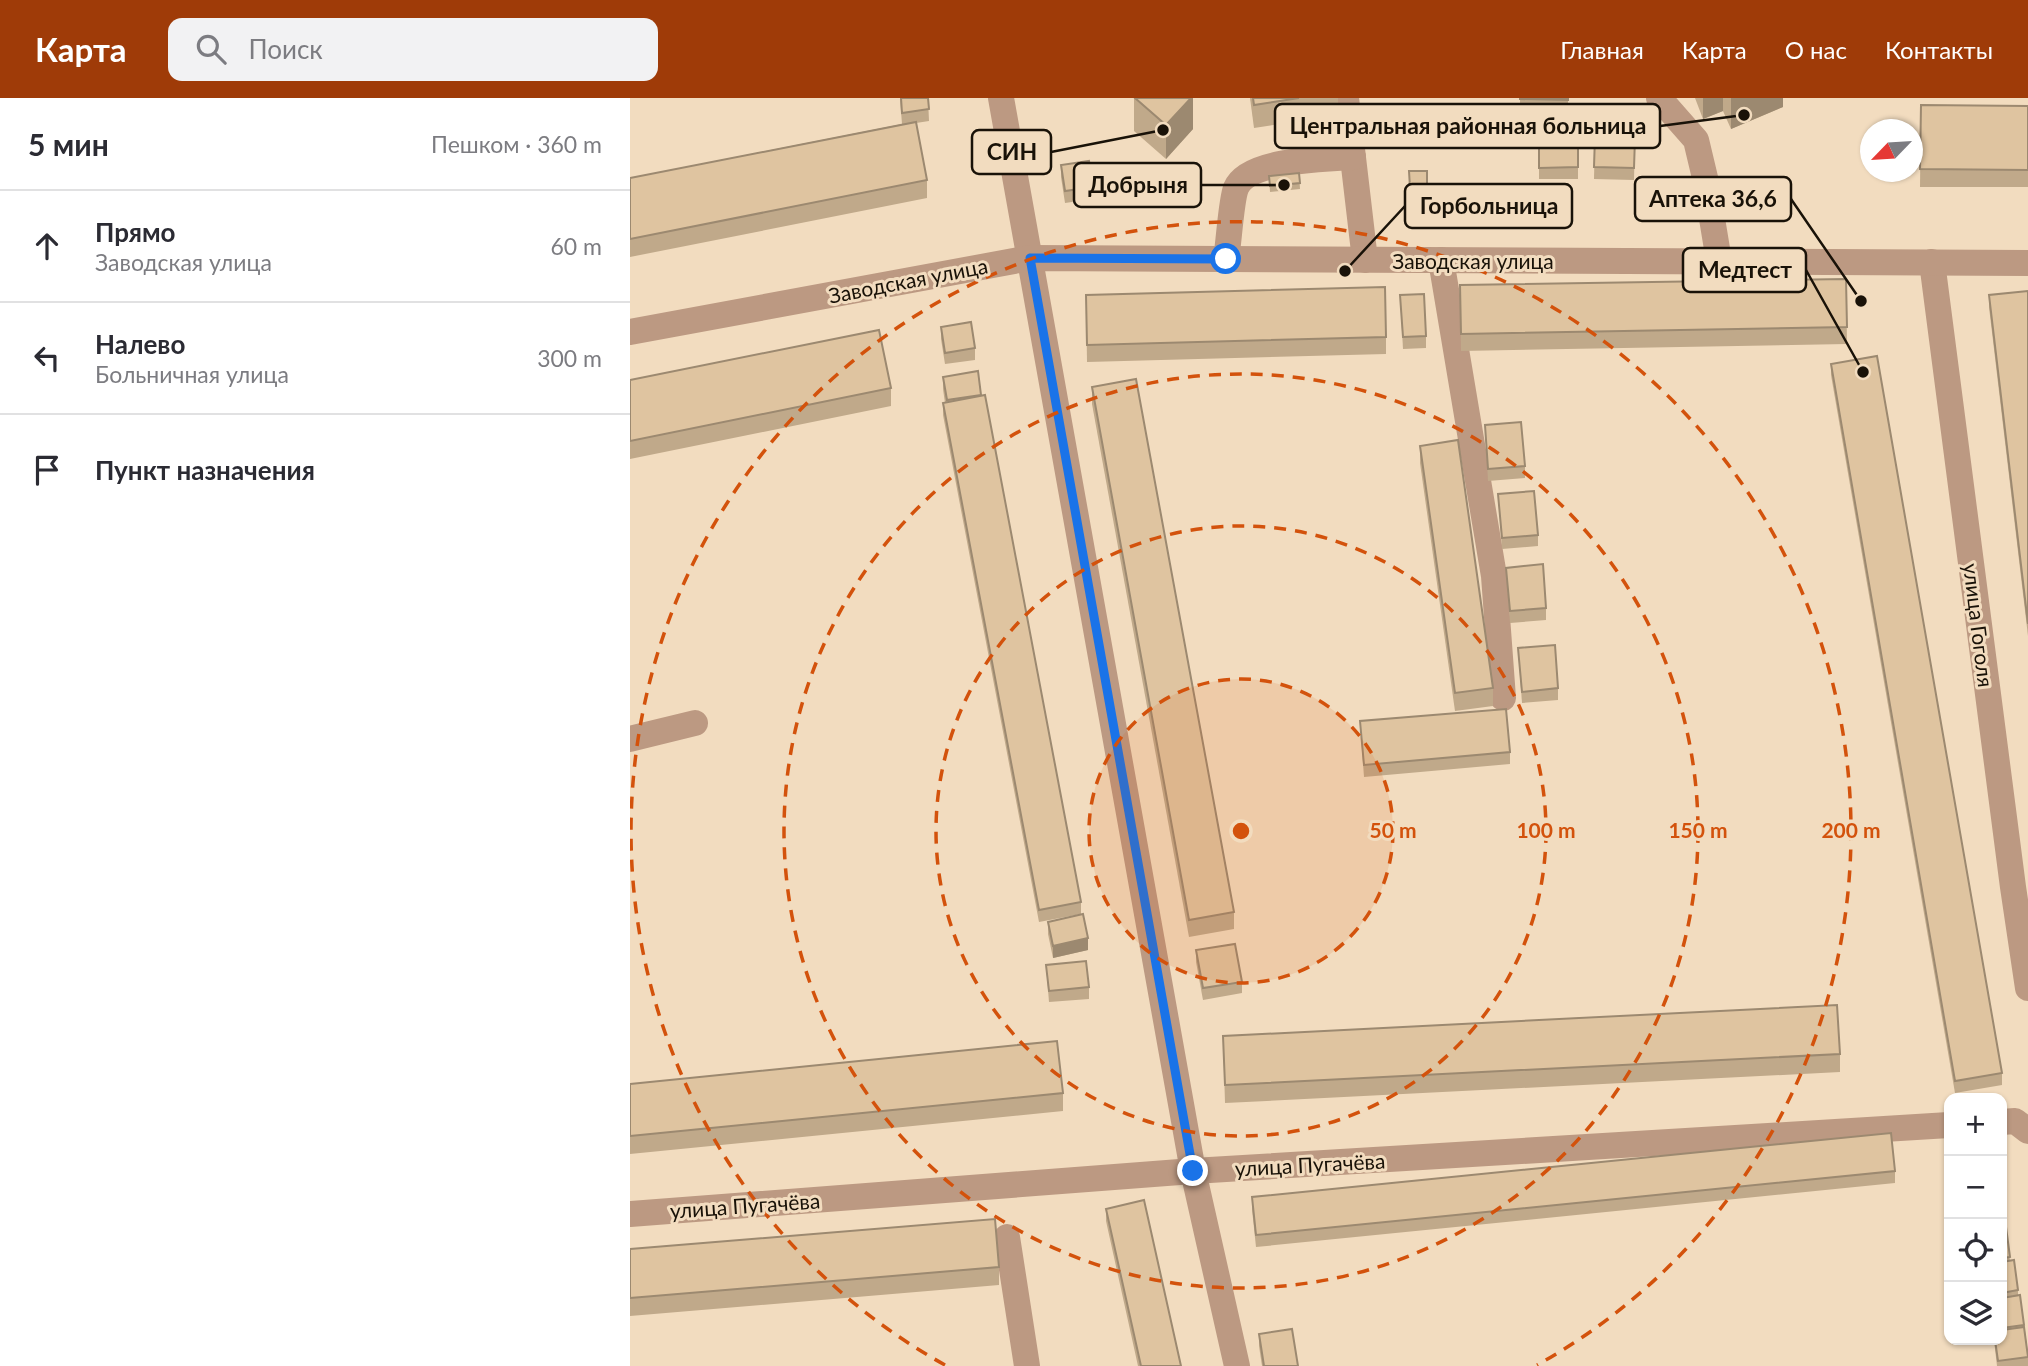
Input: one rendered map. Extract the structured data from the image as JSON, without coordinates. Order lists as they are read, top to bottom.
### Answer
{
  "streets": {
    "street": ["Заводская улица", "улица Гоголя", "улица Пугачёва"]
  },
  "crossings": [
    ["Заводская улица", "улица Гоголя"]
  ],
  "places": [
    "Центральная районная больница",
    "СИН",
    "Добрыня",
    "Горбольница",
    "Аптека 36,6",
    "Медтест"
  ],
  "north": "bottom left",
  "page": {
    "header": "Карта",
    "search": "Поиск",
    "nav": [
      "Главная",
      "Карта",
      "О нас",
      "Контакты"
    ],
    "heading": ["5 мин", "Пешком · 360 m"],
    "list": [
      ["Прямо", "Заводская улица", "60 m"],
      ["Налево", "Больничная улица", "300 m"],
      "Пункт назначения"
    ],
    "map_buttons": ["+", "−"]
  },
  "rings": [
    "50 m",
    "100 m",
    "150 m",
    "200 m"
  ]
}
